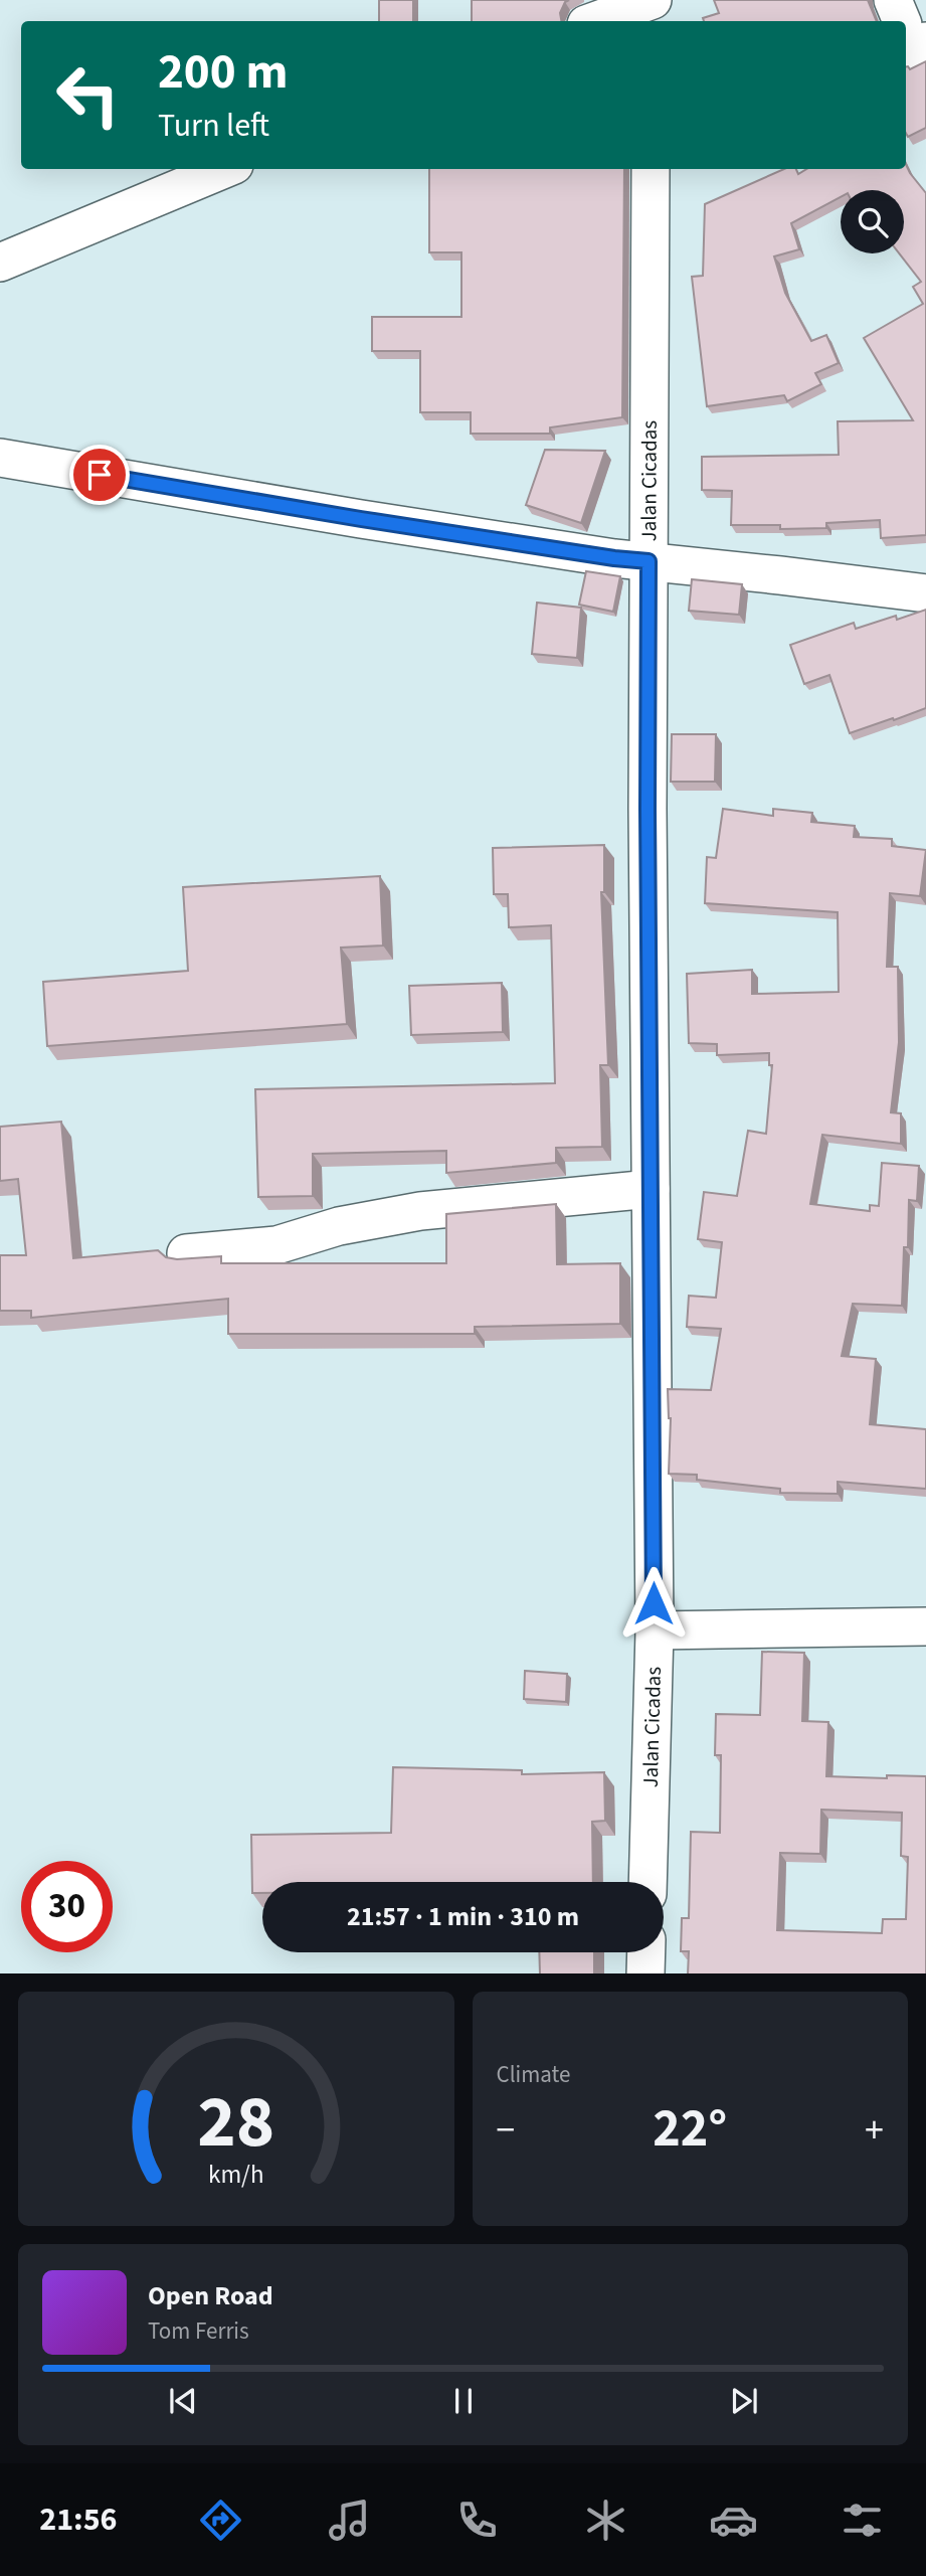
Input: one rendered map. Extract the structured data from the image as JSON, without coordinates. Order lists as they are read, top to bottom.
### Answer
{
  "streets": {
    "street": ["Jalan Cicadas"]
  },
  "page": {
    "turn": ["200 m", "Turn left"],
    "limit": "30",
    "trip": "21:57 · 1 min · 310 m",
    "tile": "Climate",
    "heat": ["−", "22°", "+"],
    "song": ["Open Road", "Tom Ferris"],
    "tabs": "21:56",
    "gauge": ["28", "km/h"]
  }
}
